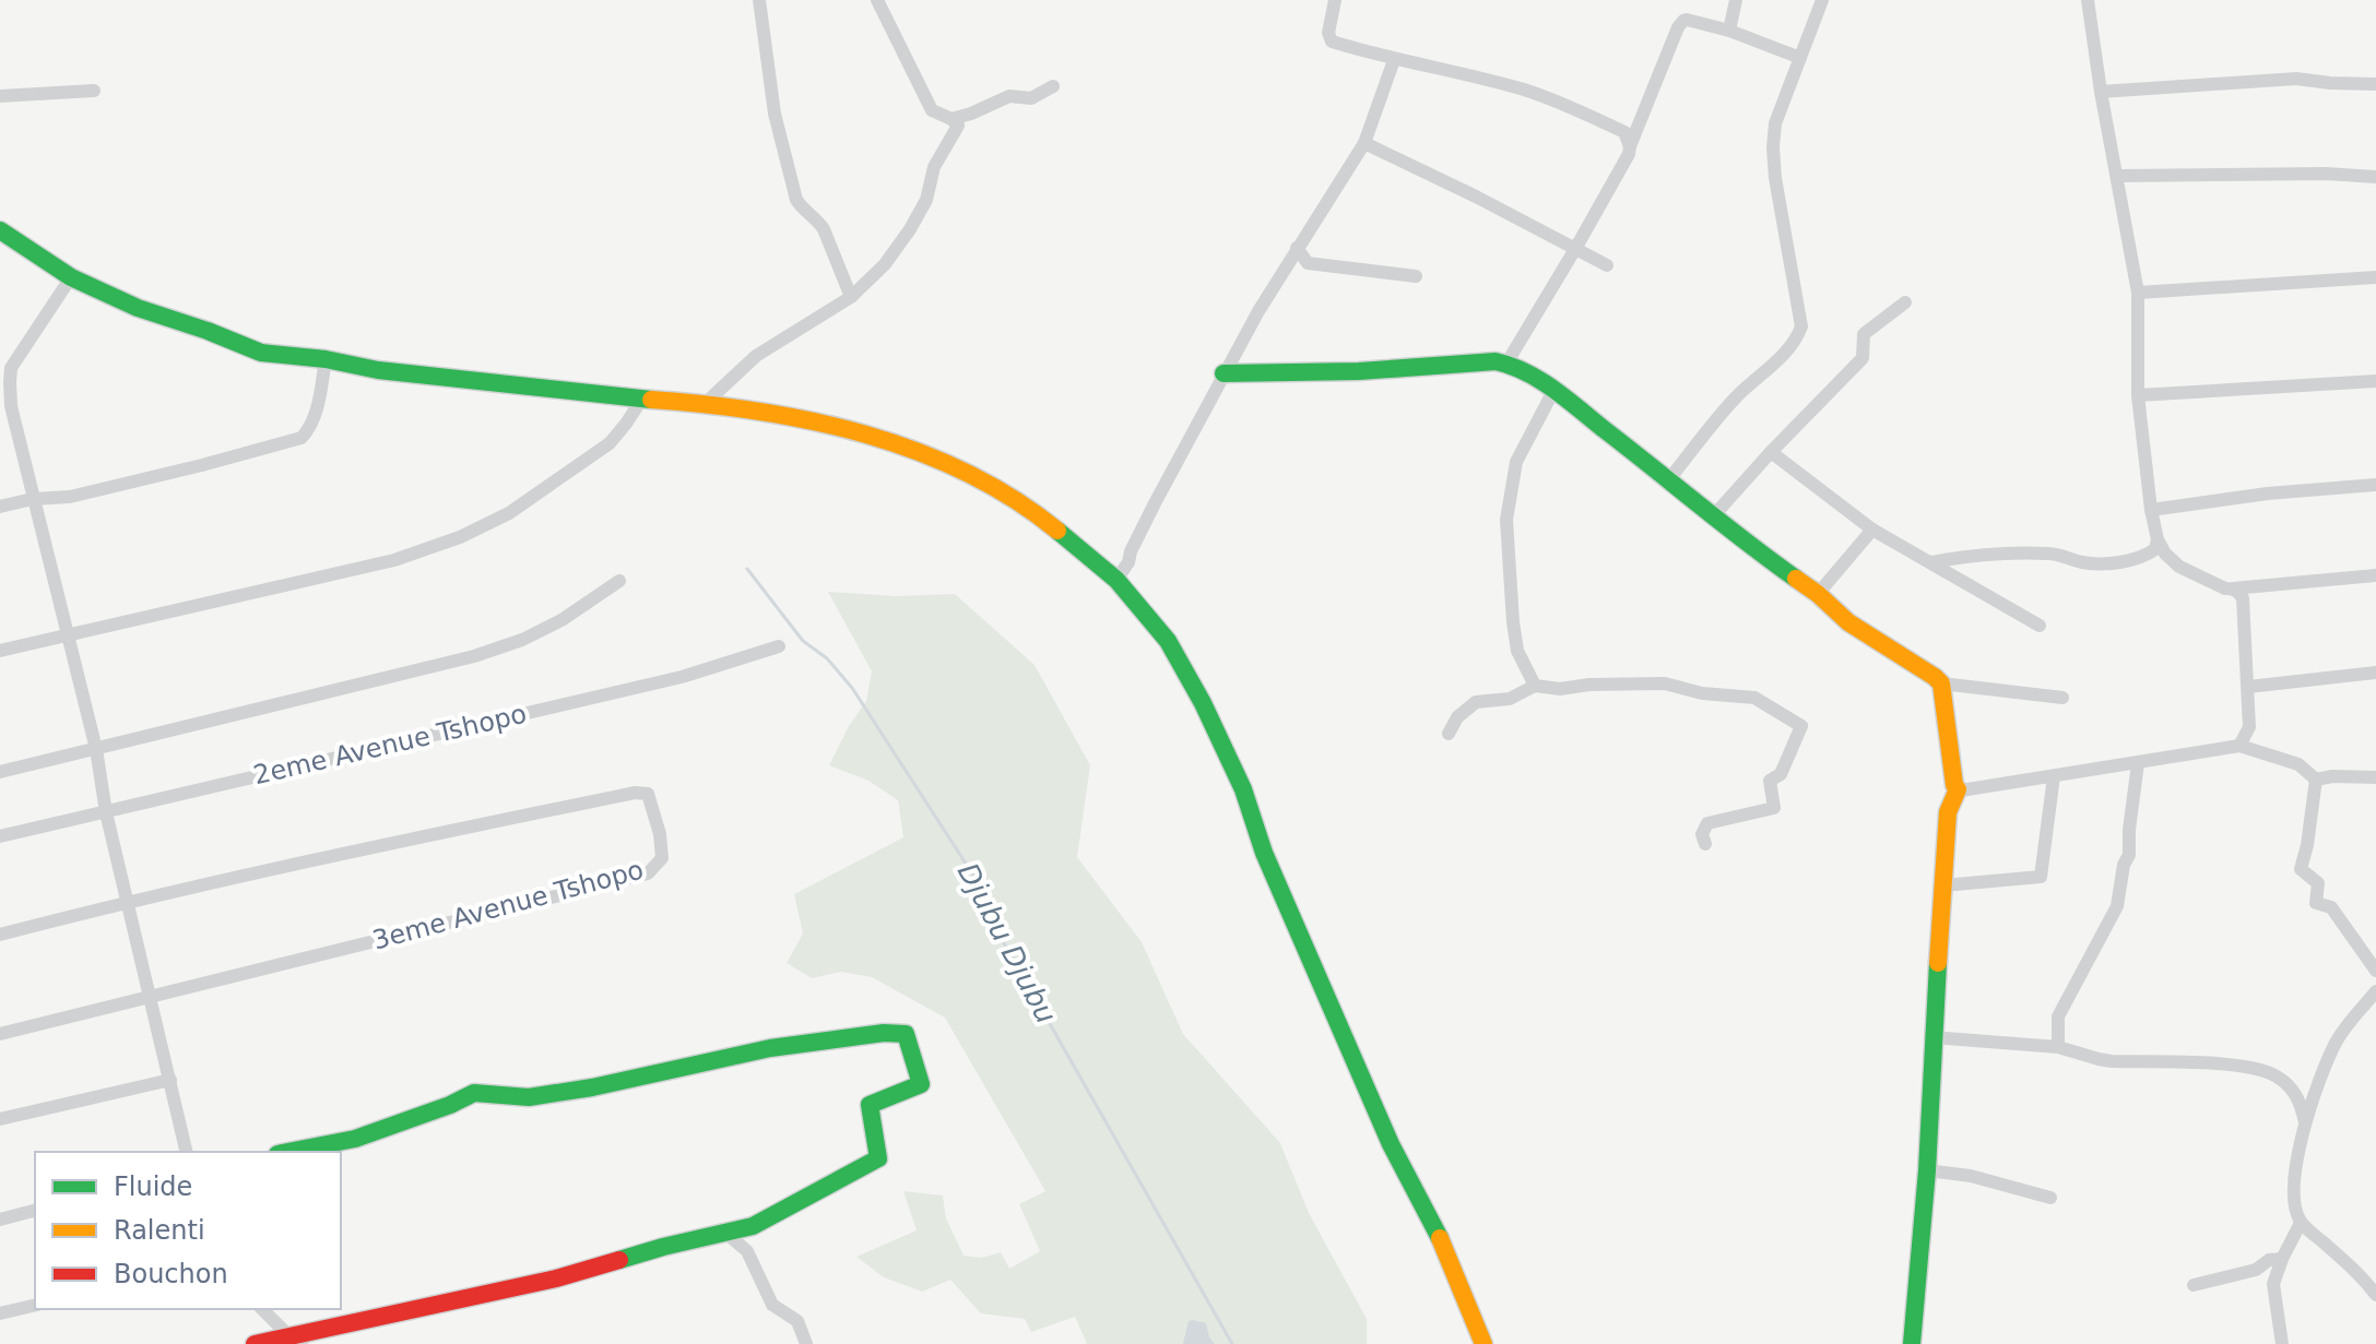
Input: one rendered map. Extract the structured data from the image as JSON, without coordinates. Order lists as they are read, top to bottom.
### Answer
{
  "streets": {
    "street": ["2eme Avenue Tshopo", "3eme Avenue Tshopo"]
  },
  "water": ["Djubu Djubu"],
  "legend": ["Fluide", "Ralenti", "Bouchon"]
}
